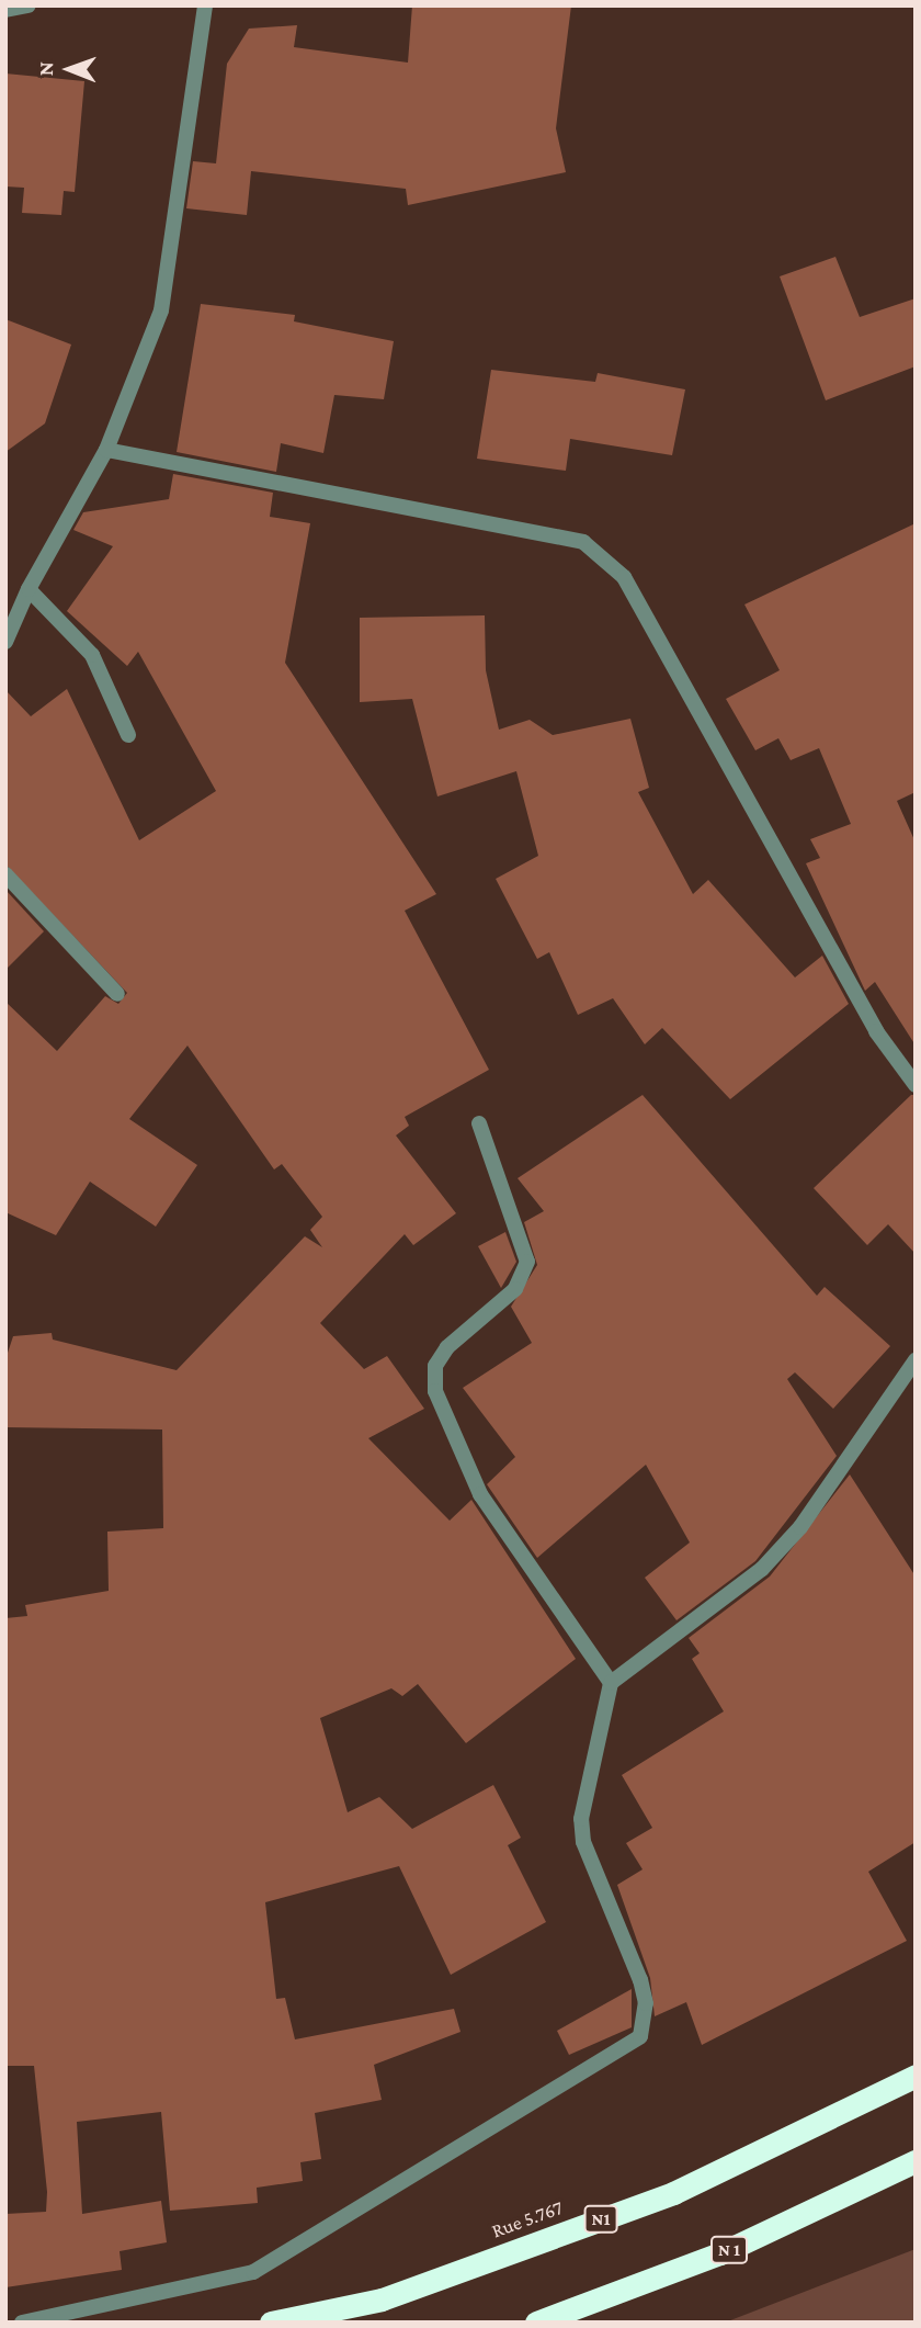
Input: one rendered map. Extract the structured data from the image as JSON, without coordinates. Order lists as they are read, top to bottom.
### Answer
{
  "streets": {
    "highway": ["Rue 5.767", "N1", "N 1"]
  },
  "north": "left"
}
